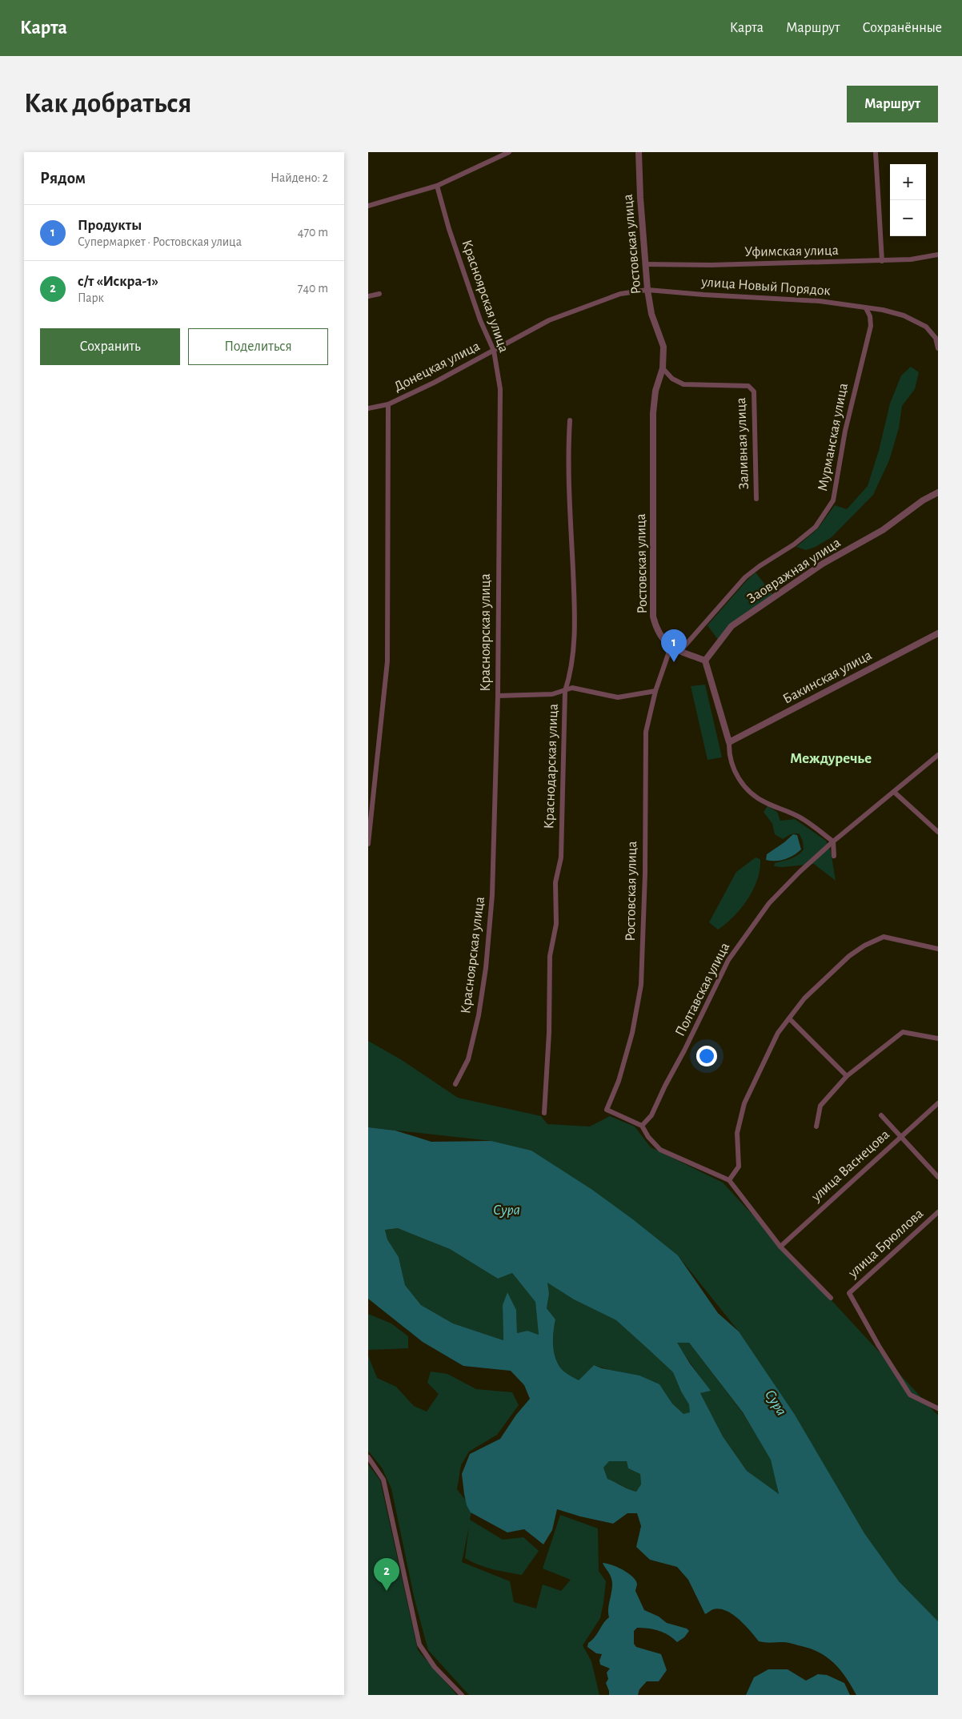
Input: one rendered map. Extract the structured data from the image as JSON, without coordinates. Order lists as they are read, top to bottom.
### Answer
{
  "streets": {
    "street": [
      "Ростовская улица",
      "Уфимская улица",
      "улица Новый Порядок",
      "Красноярская улица",
      "Донецкая улица",
      "Мурманская улица",
      "Заливная улица",
      "Заовражная улица",
      "Бакинская улица",
      "Краснодарская улица",
      "Полтавская улица",
      "улица Васнецова",
      "улица Брюллова"
    ]
  },
  "crossings": [
    ["Ростовская улица", "Уфимская улица"],
    ["Ростовская улица", "улица Новый Порядок"],
    ["Ростовская улица", "Донецкая улица"],
    ["Ростовская улица", "Заливная улица"],
    ["Ростовская улица", "Полтавская улица"],
    ["улица Новый Порядок", "Донецкая улица"],
    ["улица Новый Порядок", "Мурманская улица"],
    ["Красноярская улица", "Донецкая улица"]
  ],
  "districts": ["Междуречье"],
  "water": ["Сура"],
  "page": {
    "header": "Карта",
    "nav": ["Карта", "Маршрут", "Сохранённые"],
    "buttons": [
      "Маршрут",
      ["Сохранить", "Поделиться"]
    ],
    "title": "Как добраться",
    "heading": ["Рядом", "Найдено: 2"],
    "map_buttons": ["+", "−"],
    "list": [
      {
        "mark": "1",
        "name": "Продукты",
        "note": "Супермаркет · Ростовская улица",
        "value": "470 m"
      },
      {
        "mark": "2",
        "name": "с/т «Искра-1»",
        "note": "Парк",
        "value": "740 m"
      }
    ],
    "pins": ["1", "2"]
  }
}
